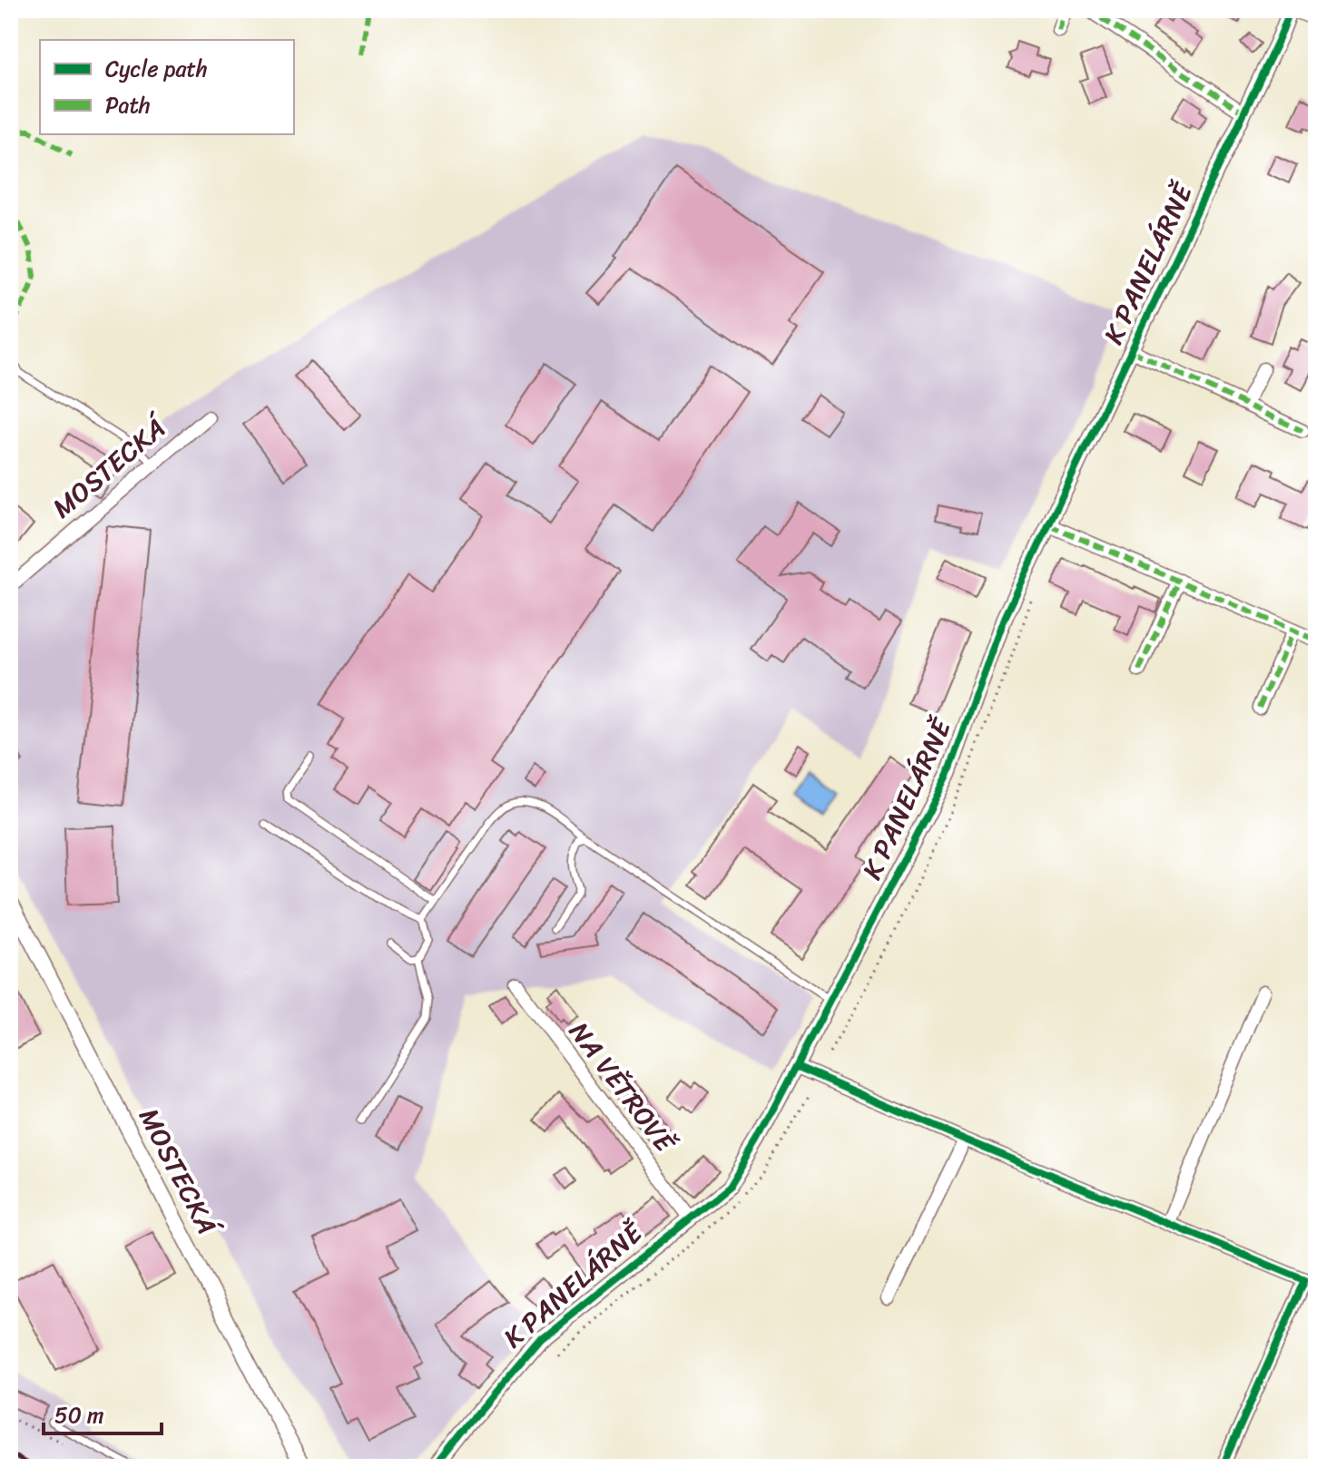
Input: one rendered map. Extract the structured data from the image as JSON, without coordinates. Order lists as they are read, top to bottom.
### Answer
{
  "streets": {
    "street": ["K PANELÁRNĚ", "MOSTECKÁ", "NA VĚTROVĚ"]
  },
  "crossings": [
    ["K PANELÁRNĚ", "NA VĚTROVĚ"]
  ],
  "legend": ["Cycle path", "Path"],
  "scale_bar": "50 m"
}
